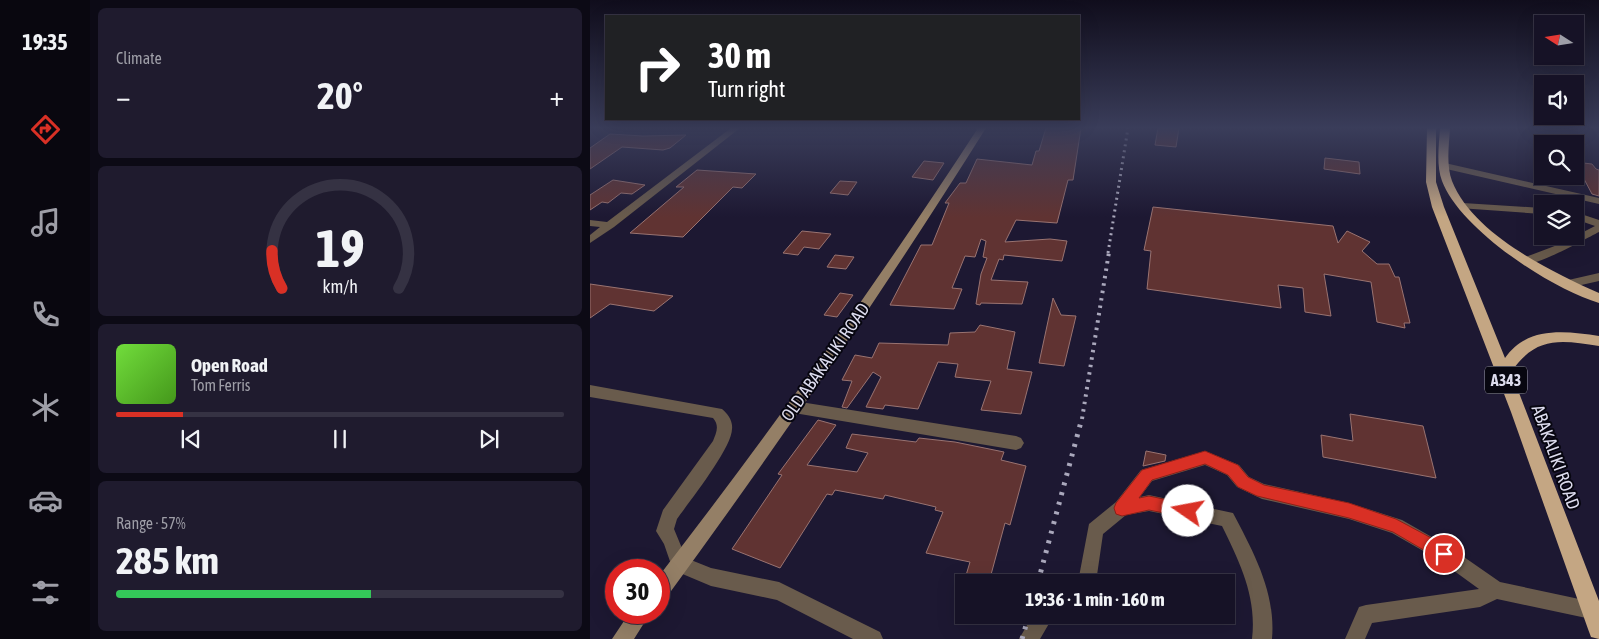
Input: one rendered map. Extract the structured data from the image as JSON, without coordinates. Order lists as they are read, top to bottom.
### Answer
{
  "streets": {
    "highway": ["A343", "ABAKALIKI ROAD"],
    "main road": ["OLD ABAKALIKI ROAD"]
  },
  "crossings": [
    ["A343", "ABAKALIKI ROAD"]
  ],
  "north": "left",
  "page": {
    "tabs": "19:35",
    "tile": [
      "Climate",
      ["Range · 57%", "285 km"]
    ],
    "turn": ["30 m", "Turn right"],
    "heat": ["−", "20°", "+"],
    "song": ["Open Road", "Tom Ferris"],
    "limit": "30",
    "trip": "19:36 · 1 min · 160 m",
    "gauge": ["19", "km/h"]
  }
}
